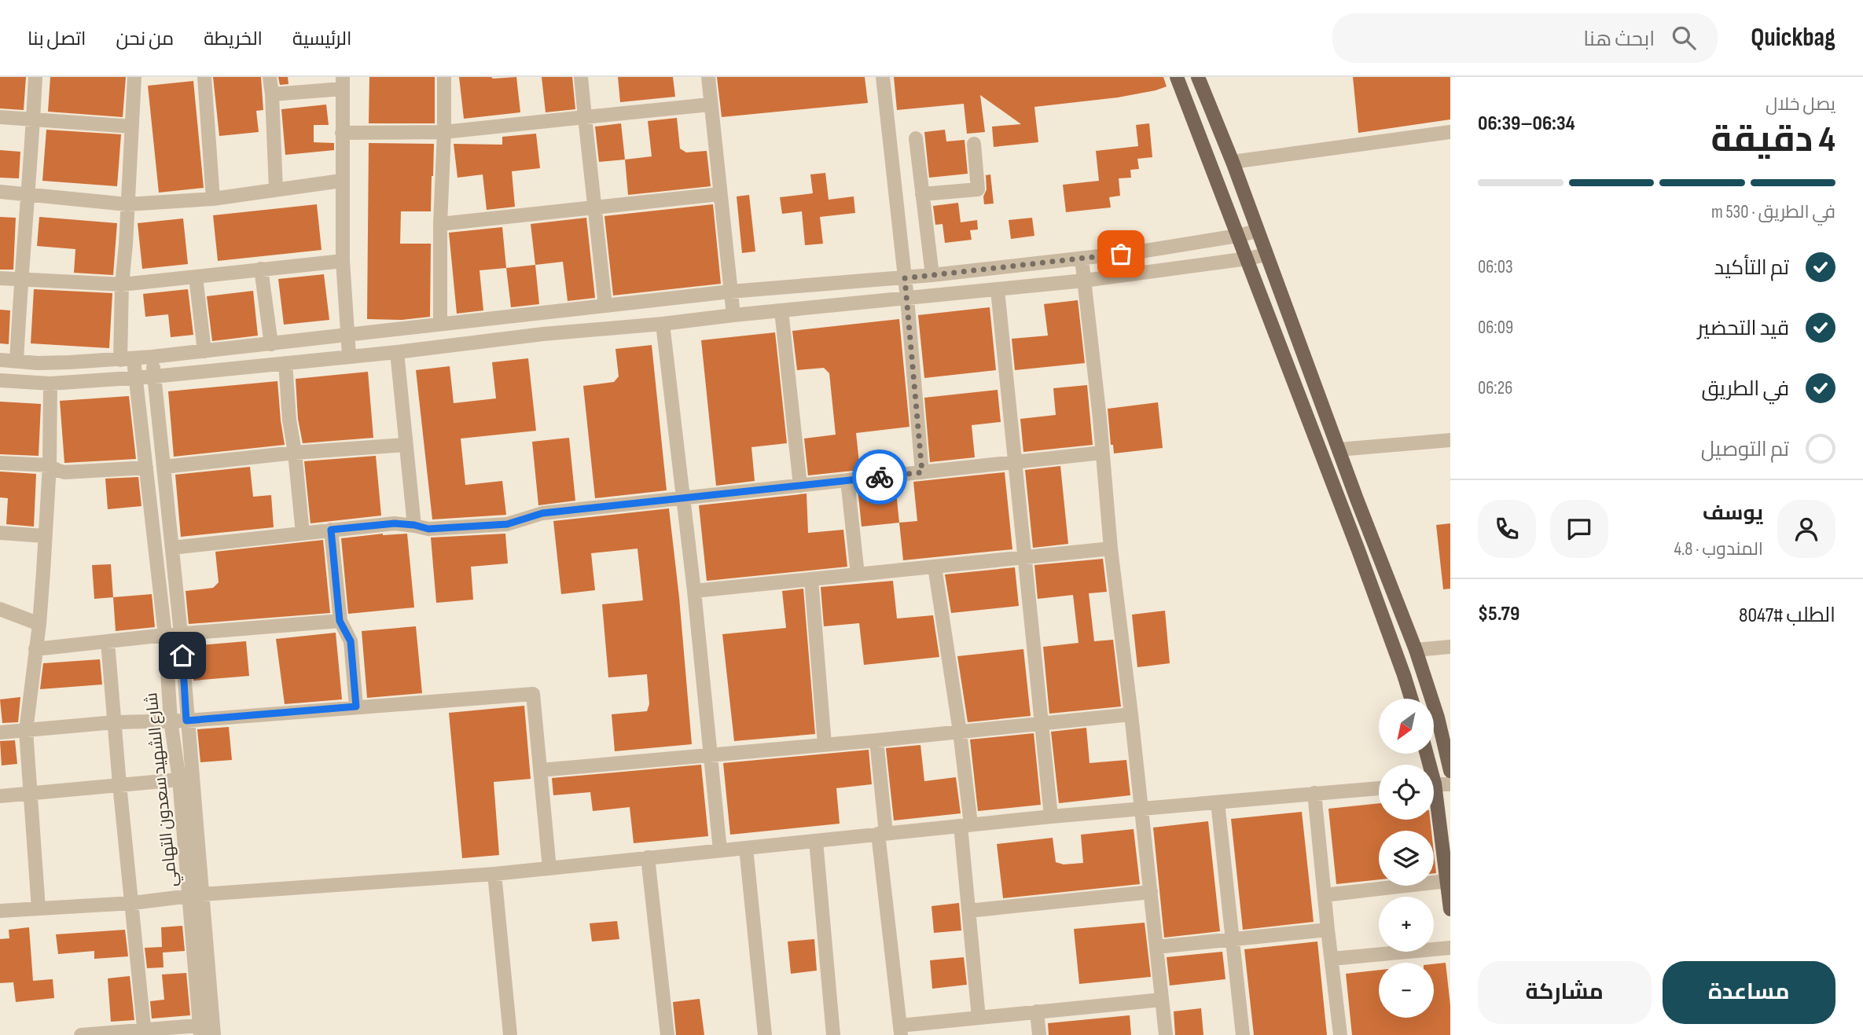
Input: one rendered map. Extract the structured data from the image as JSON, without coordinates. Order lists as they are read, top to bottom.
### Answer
{
  "streets": {
    "street": ["شارع الشهيد سعدون التهامي"]
  },
  "north": "bottom left",
  "page": {
    "header": "Quickbag",
    "search": "ابحث هنا",
    "nav": [
      "الرئيسية",
      "الخريطة",
      "من نحن",
      "اتصل بنا"
    ],
    "heading": ["4 دقيقة", "يصل خلال", "06:34–06:39"],
    "panel": [
      "يوسف",
      "المندوب · 4.8",
      "الطلب #8047",
      "$5.79"
    ],
    "bar": "في الطريق · 530 m",
    "list": [
      ["تم التأكيد", "06:03"],
      ["قيد التحضير", "06:09"],
      ["في الطريق", "06:26"],
      "تم التوصيل"
    ],
    "map_buttons": ["+", "−"],
    "buttons": ["مساعدة", "مشاركة"]
  }
}
